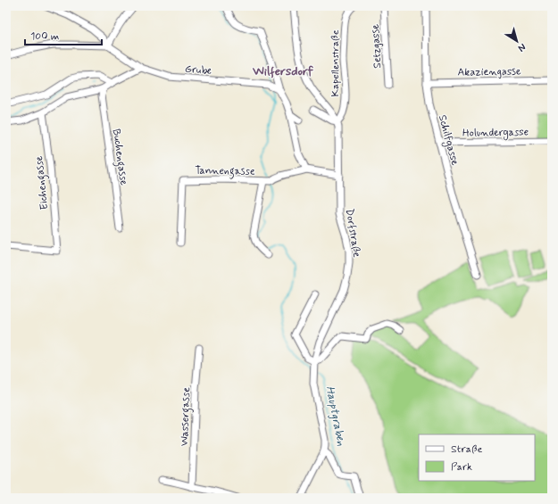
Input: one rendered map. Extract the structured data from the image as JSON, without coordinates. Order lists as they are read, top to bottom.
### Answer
{
  "streets": {
    "street": [
      "Setzgasse",
      "Kapellenstraße",
      "Grube",
      "Akaziengasse",
      "Holundergasse",
      "Schilfgasse",
      "Buchengasse",
      "Tannengasse",
      "Eichengasse",
      "Dorfstraße",
      "Wassergasse"
    ]
  },
  "crossings": [
    ["Kapellenstraße", "Dorfstraße"],
    ["Akaziengasse", "Schilfgasse"],
    ["Holundergasse", "Schilfgasse"]
  ],
  "districts": ["Wilfersdorf"],
  "water": ["Hauptgraben"],
  "legend": ["Straße", "Park"],
  "scale_bar": "100 m",
  "north": "bottom right"
}
